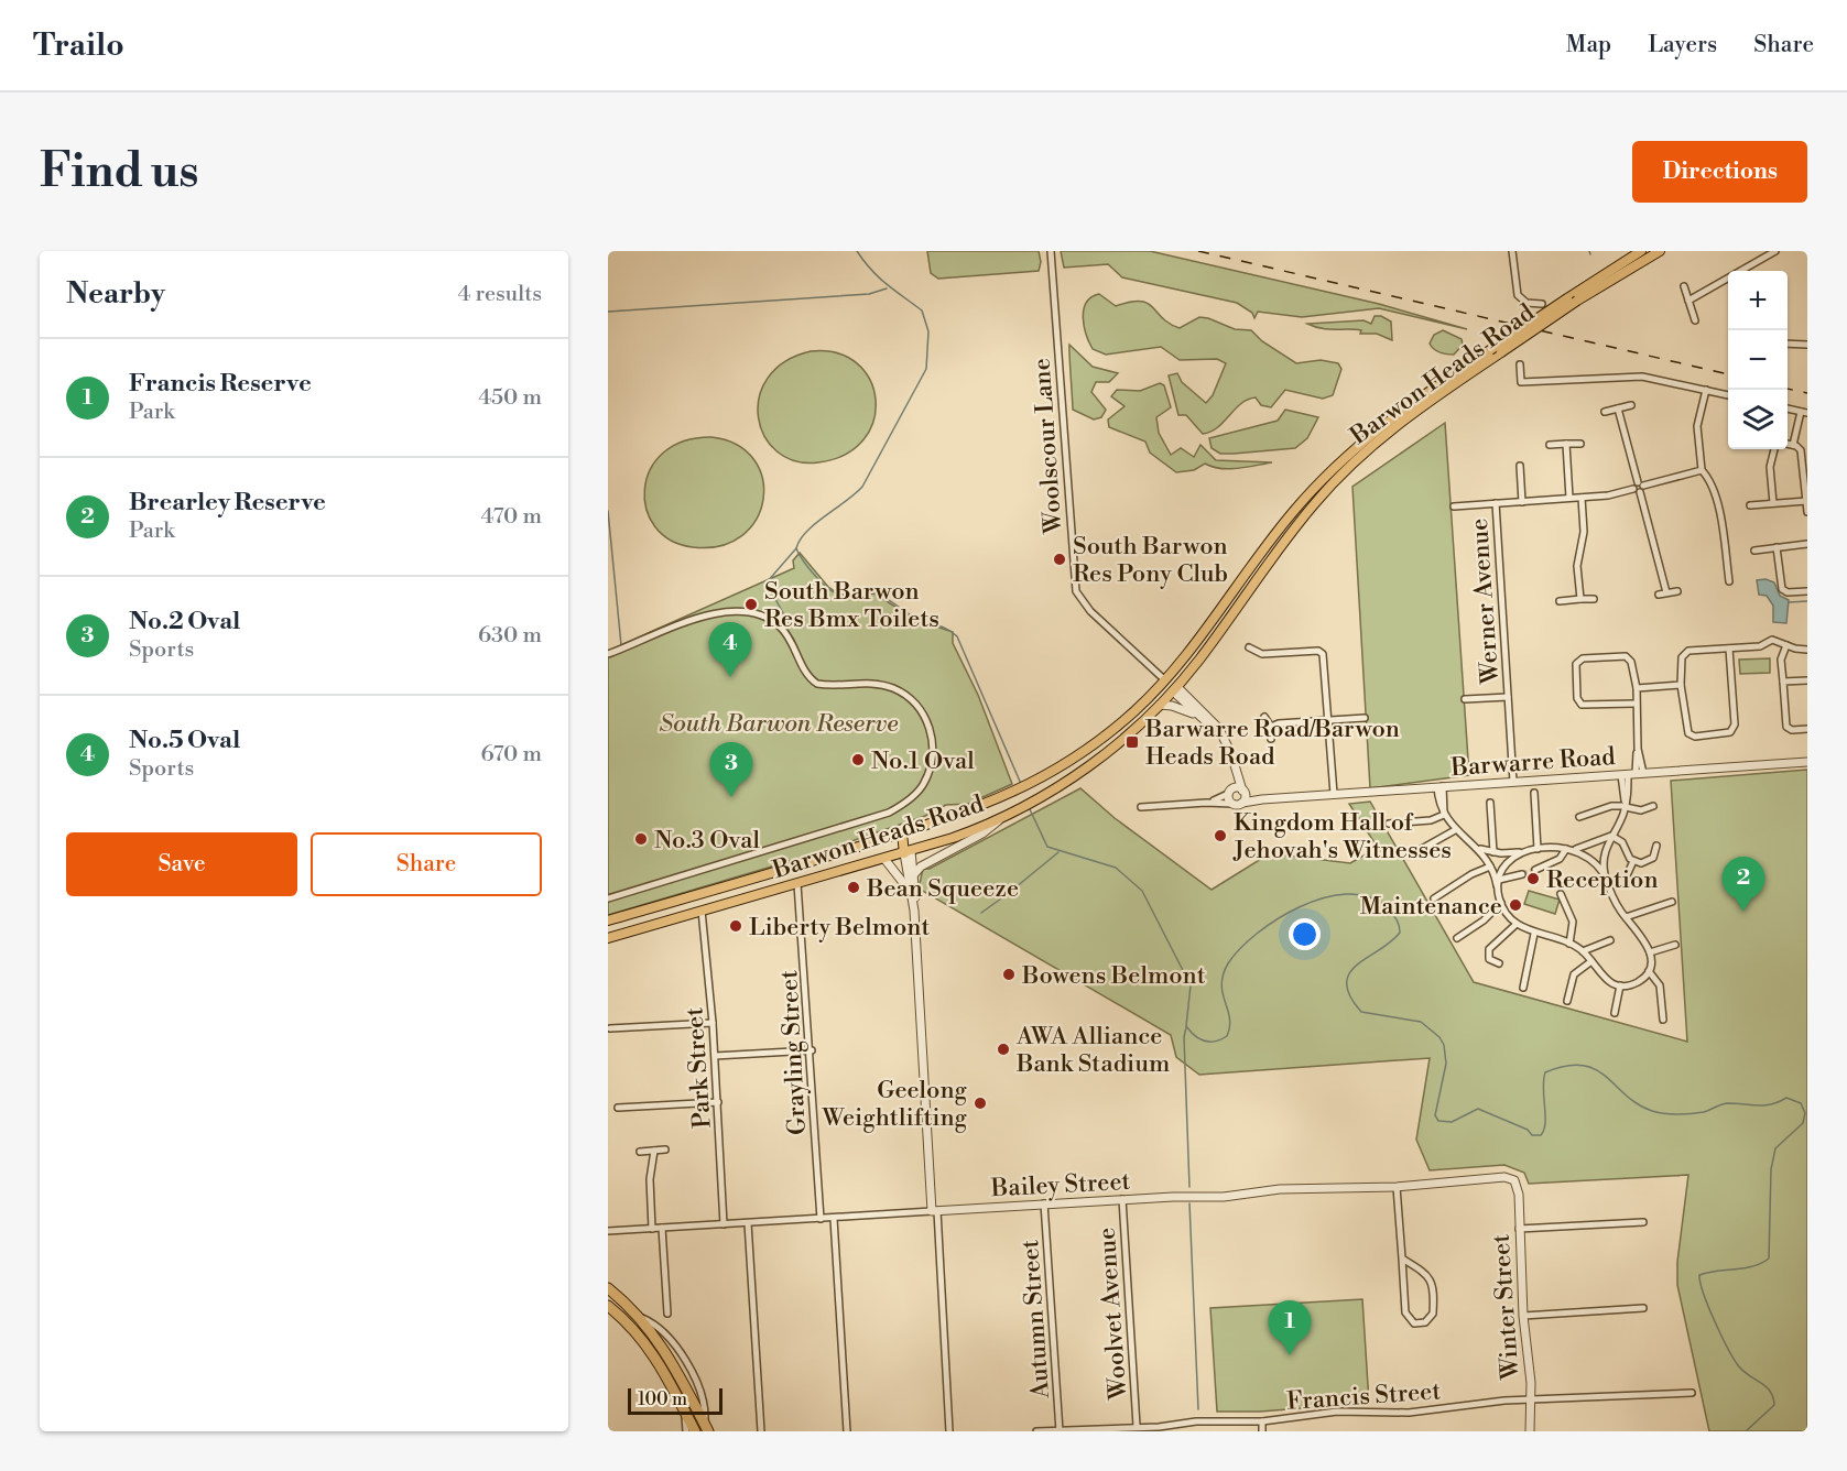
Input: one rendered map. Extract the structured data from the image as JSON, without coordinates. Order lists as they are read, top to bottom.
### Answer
{
  "streets": {
    "main road": ["Barwon Heads Road"],
    "street": [
      "Woolscour Lane",
      "Werner Avenue",
      "Barwarre Road",
      "Grayling Street",
      "Park Street",
      "Bailey Street",
      "Winter Street",
      "Woolvet Avenue",
      "Autumn Street",
      "Francis Street"
    ]
  },
  "crossings": [
    ["Barwon Heads Road", "Woolscour Lane"],
    ["Barwon Heads Road", "Grayling Street"],
    ["Barwon Heads Road", "Park Street"],
    ["Werner Avenue", "Barwarre Road"],
    ["Grayling Street", "Bailey Street"],
    ["Park Street", "Bailey Street"],
    ["Bailey Street", "Winter Street"],
    ["Bailey Street", "Woolvet Avenue"],
    ["Bailey Street", "Autumn Street"],
    ["Winter Street", "Francis Street"],
    ["Woolvet Avenue", "Francis Street"],
    ["Autumn Street", "Francis Street"]
  ],
  "parks": ["South Barwon Reserve"],
  "places": {
    "other": [
      "South Barwon Res Pony Club",
      "South Barwon Res Bmx Toilets",
      "No.1 Oval",
      "Kingdom Hall of Jehovah's Witnesses",
      "No.3 Oval",
      "Reception",
      "Bean Squeeze",
      "Maintenance",
      "Liberty Belmont",
      "Bowens Belmont",
      "AWA Alliance Bank Stadium",
      "Geelong Weightlifting"
    ],
    "transit": ["Barwarre Road/Barwon Heads Road"]
  },
  "scale_bar": "100 m",
  "page": {
    "header": "Trailo",
    "nav": ["Map", "Layers", "Share"],
    "buttons": [
      "Directions",
      ["Save", "Share"]
    ],
    "title": "Find us",
    "heading": ["Nearby", "4 results"],
    "map_buttons": ["+", "−"],
    "list": [
      {
        "mark": "1",
        "name": "Francis Reserve",
        "note": "Park",
        "value": "450 m"
      },
      {
        "mark": "2",
        "name": "Brearley Reserve",
        "note": "Park",
        "value": "470 m"
      },
      {
        "mark": "3",
        "name": "No.2 Oval",
        "note": "Sports",
        "value": "630 m"
      },
      {
        "mark": "4",
        "name": "No.5 Oval",
        "note": "Sports",
        "value": "670 m"
      }
    ],
    "pins": [
      "4",
      "3",
      "2",
      "1"
    ],
    "scale": "100 m"
  }
}
